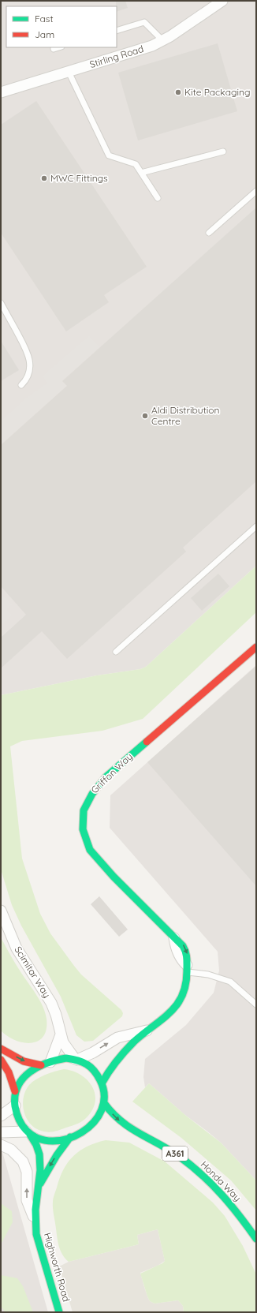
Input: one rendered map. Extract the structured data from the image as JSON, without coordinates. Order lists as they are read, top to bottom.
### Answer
{
  "streets": {
    "main road": [
      "Griffon Way",
      "A361",
      "Honda Way",
      "Highworth Road"
    ],
    "street": ["Stirling Road", "Scimitar Way"]
  },
  "crossings": [
    ["Scimitar Way", "Honda Way"],
    ["Scimitar Way", "Highworth Road"],
    ["Honda Way", "Highworth Road"]
  ],
  "places": ["Kite Packaging", "MWC Fittings", "Aldi Distribution Centre"],
  "legend": ["Fast", "Jam"]
}
